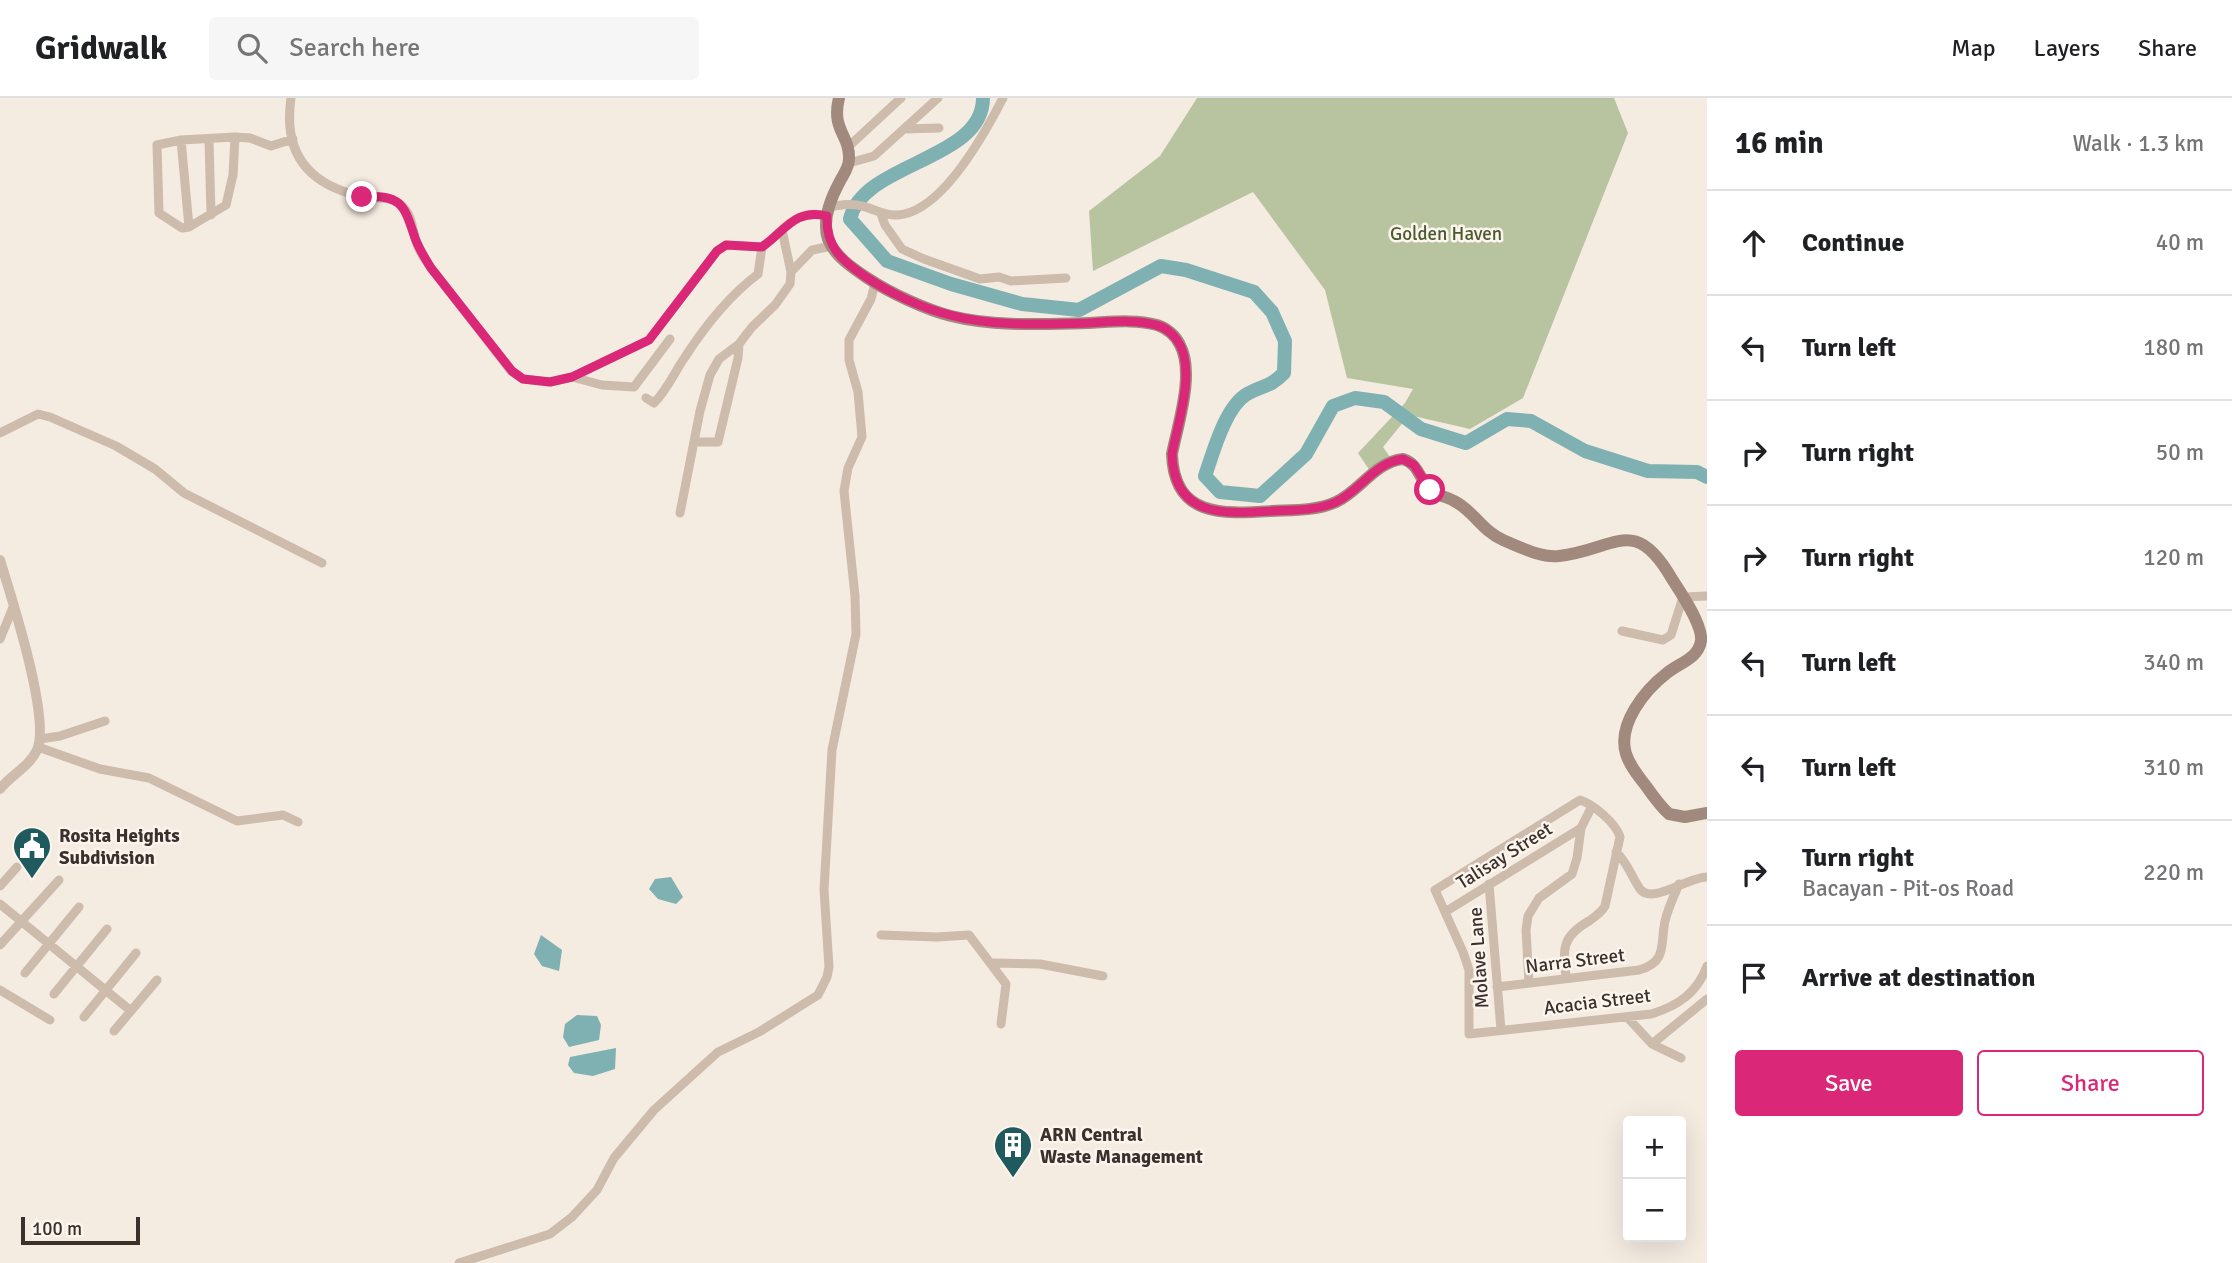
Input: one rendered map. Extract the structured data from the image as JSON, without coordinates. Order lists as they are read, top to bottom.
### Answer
{
  "streets": {
    "street": [
      "Talisay Street",
      "Molave Lane",
      "Narra Street",
      "Acacia Street"
    ]
  },
  "crossings": [
    ["Talisay Street", "Molave Lane"],
    ["Talisay Street", "Acacia Street"],
    ["Molave Lane", "Narra Street"],
    ["Molave Lane", "Acacia Street"]
  ],
  "parks": ["Golden Haven"],
  "places": {
    "public building": ["Rosita Heights Subdivision"],
    "building": ["ARN Central Waste Management"]
  },
  "scale_bar": "100 m",
  "page": {
    "header": "Gridwalk",
    "search": "Search here",
    "nav": ["Map", "Layers", "Share"],
    "heading": ["16 min", "Walk · 1.3 km"],
    "list": [
      ["Continue", "40 m"],
      ["Turn left", "180 m"],
      ["Turn right", "50 m"],
      ["Turn right", "120 m"],
      ["Turn left", "340 m"],
      ["Turn left", "310 m"],
      ["Turn right", "Bacayan - Pit-os Road", "220 m"],
      "Arrive at destination"
    ],
    "buttons": ["Save", "Share"],
    "map_buttons": ["+", "−"],
    "scale": "100 m"
  }
}
